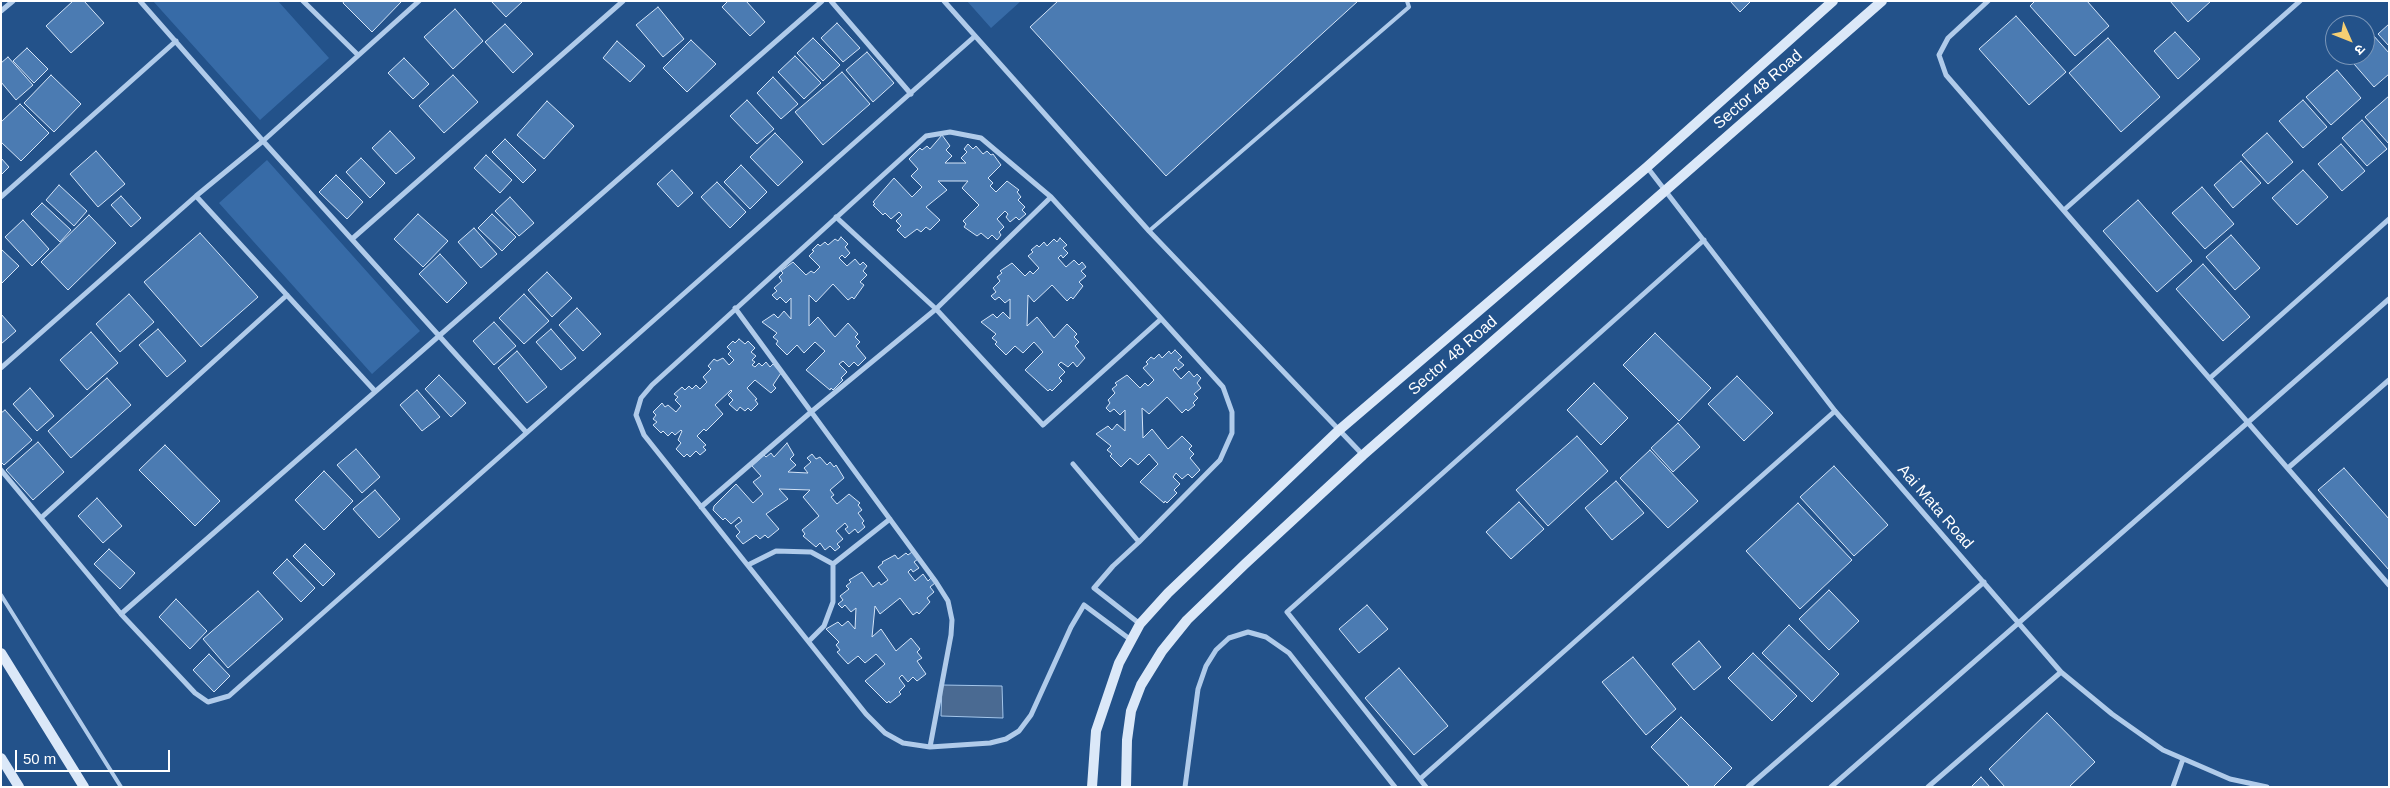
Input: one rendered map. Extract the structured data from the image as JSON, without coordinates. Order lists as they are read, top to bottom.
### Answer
{
  "streets": {
    "street": ["Sector 48 Road", "Aai Mata Road"]
  },
  "crossings": [
    ["Sector 48 Road", "Aai Mata Road"]
  ],
  "scale_bar": "50 m",
  "north": "bottom right"
}
